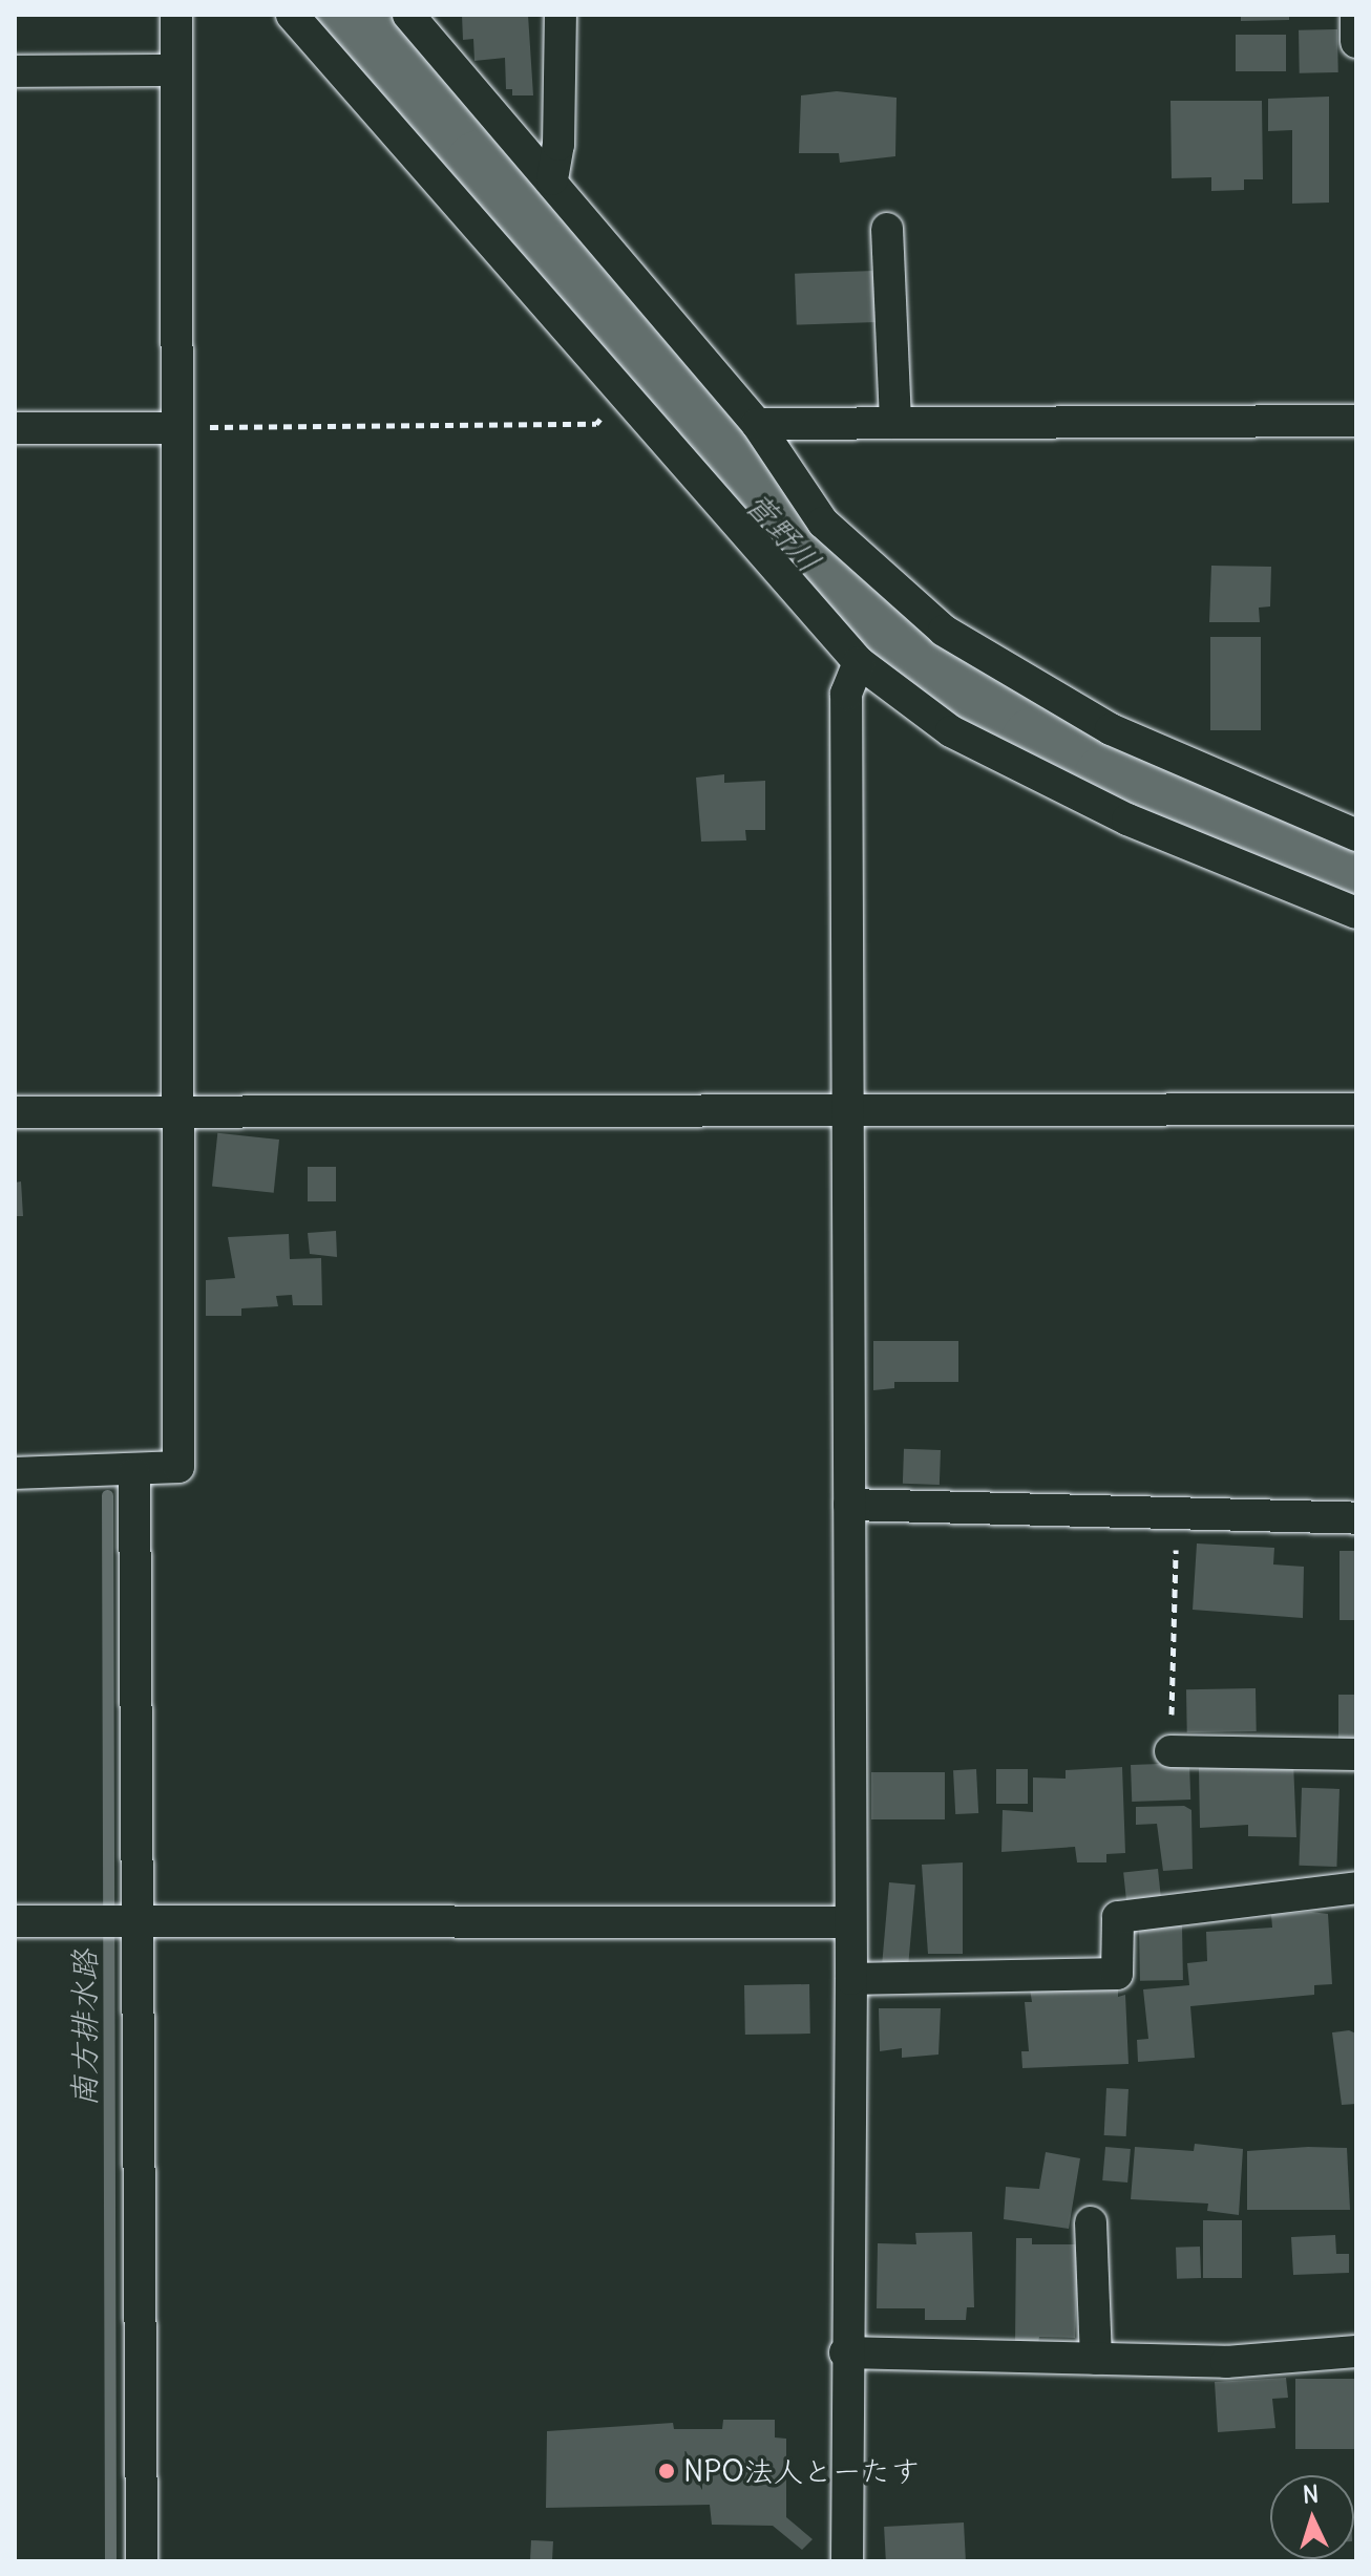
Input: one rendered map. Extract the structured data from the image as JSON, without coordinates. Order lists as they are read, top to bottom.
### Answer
{
  "water": ["菅野川", "南方排水路"],
  "places": ["NPO法人とーたす"],
  "north": "top"
}
